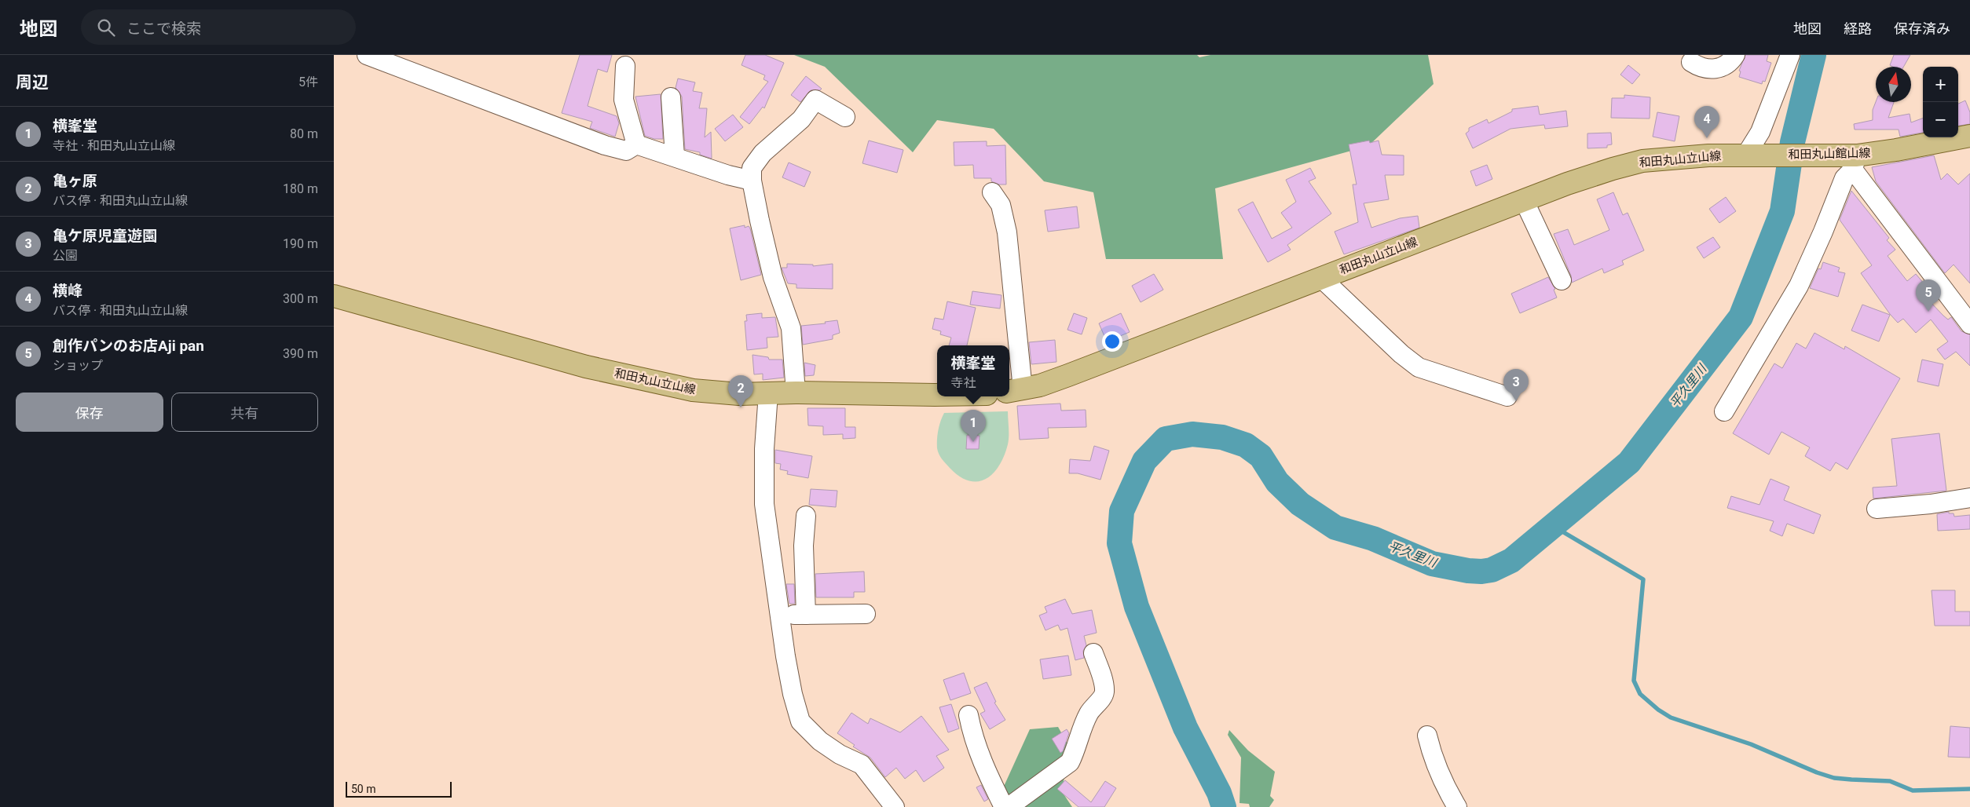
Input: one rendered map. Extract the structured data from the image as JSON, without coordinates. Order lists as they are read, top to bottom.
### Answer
{
  "streets": {
    "main road": ["和田丸山館山線", "和田丸山立山線"]
  },
  "crossings": [
    ["和田丸山館山線", "和田丸山立山線"]
  ],
  "water": ["平久里川"],
  "scale_bar": "50 m",
  "north": "top",
  "page": {
    "header": "地図",
    "search": "ここで検索",
    "nav": ["地図", "経路", "保存済み"],
    "heading": ["周辺", "5件"],
    "map_buttons": ["+", "−"],
    "list": [
      {
        "mark": "1",
        "name": "横峯堂",
        "note": "寺社 · 和田丸山立山線",
        "value": "80 m"
      },
      {
        "mark": "2",
        "name": "亀ヶ原",
        "note": "バス停 · 和田丸山立山線",
        "value": "180 m"
      },
      {
        "mark": "3",
        "name": "亀ケ原児童遊園",
        "note": "公園",
        "value": "190 m"
      },
      {
        "mark": "4",
        "name": "横峰",
        "note": "バス停 · 和田丸山立山線",
        "value": "300 m"
      },
      {
        "mark": "5",
        "name": "創作パンのお店Aji pan",
        "note": "ショップ",
        "value": "390 m"
      }
    ],
    "pins": [
      "4",
      "5",
      "3",
      "2",
      "1"
    ],
    "popup": ["横峯堂", "寺社"],
    "buttons": ["保存", "共有"],
    "scale": "50 m"
  }
}
